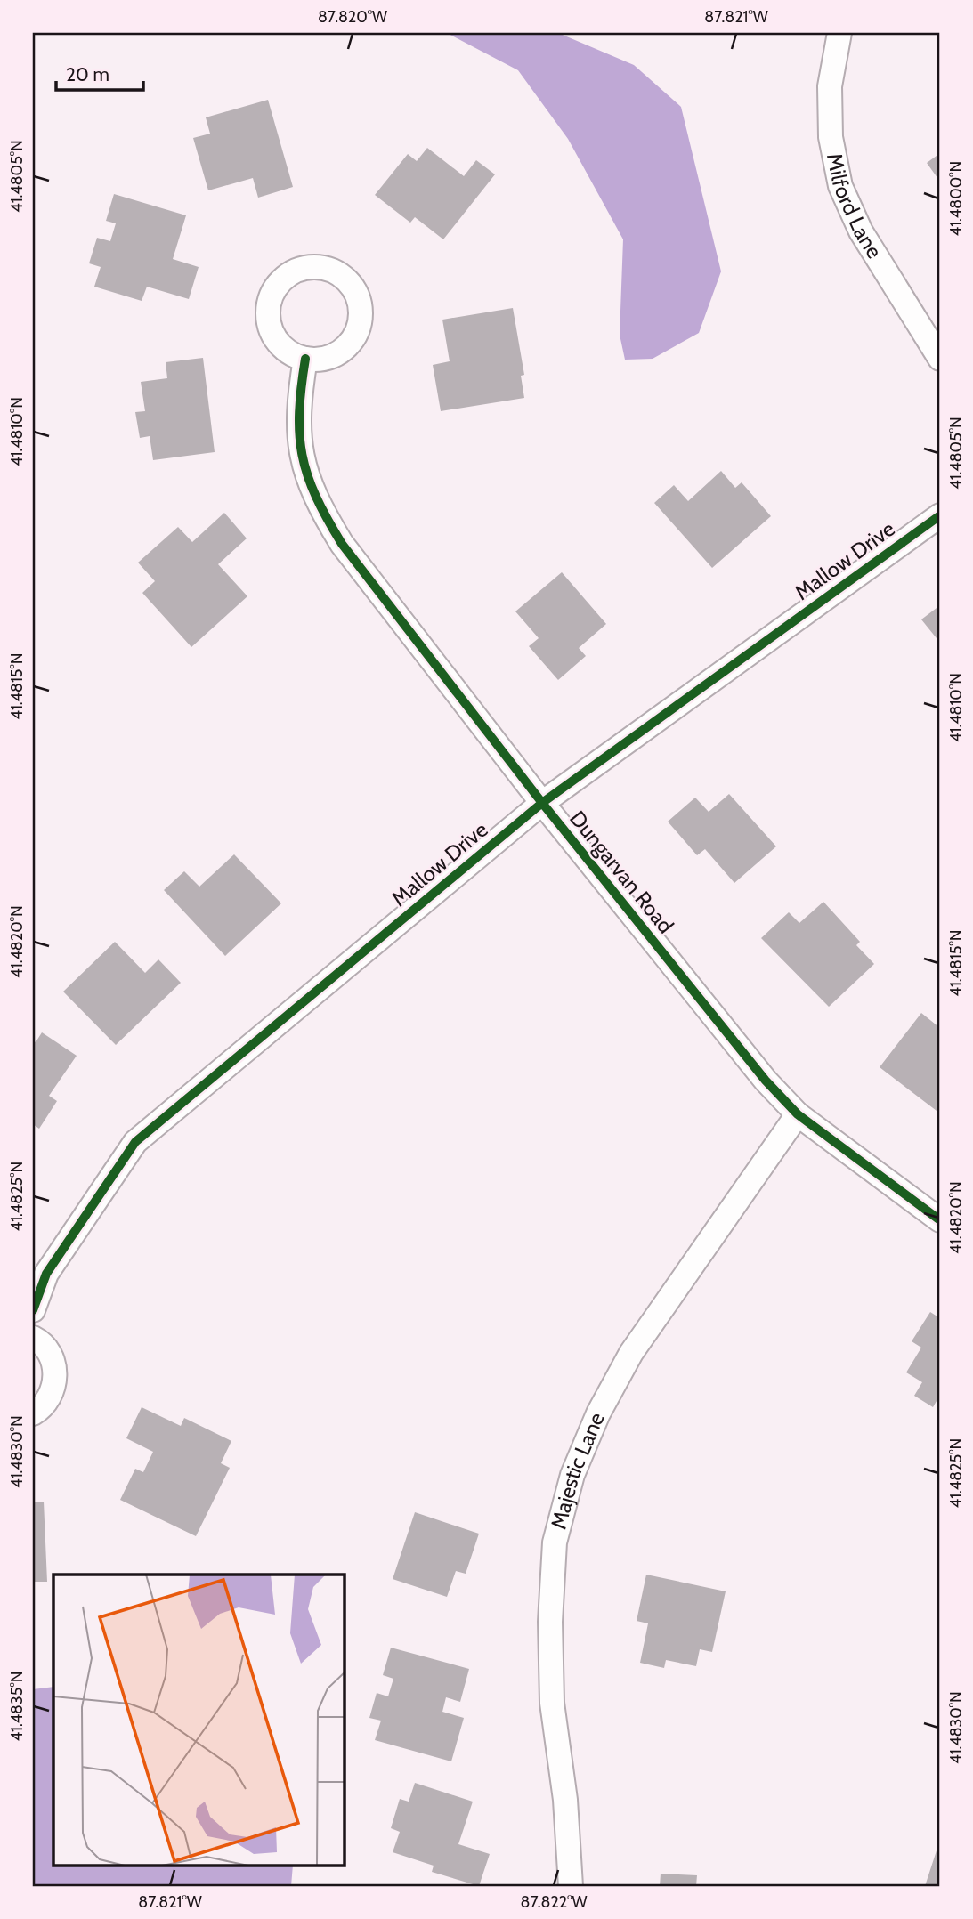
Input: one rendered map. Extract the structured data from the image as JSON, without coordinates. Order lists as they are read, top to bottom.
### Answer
{
  "streets": {
    "street": [
      "Milford Lane",
      "Mallow Drive",
      "Dungarvan Road",
      "Majestic Lane"
    ]
  },
  "crossings": [
    ["Mallow Drive", "Dungarvan Road"],
    ["Dungarvan Road", "Majestic Lane"]
  ],
  "scale_bar": "20 m",
  "coordinates": [
    "87.820°W",
    "87.821°W",
    "41.4805°N",
    "41.4800°N",
    "41.4810°N",
    "41.4815°N",
    "41.4820°N",
    "41.4825°N",
    "41.4830°N",
    "41.4835°N",
    "87.822°W"
  ]
}
